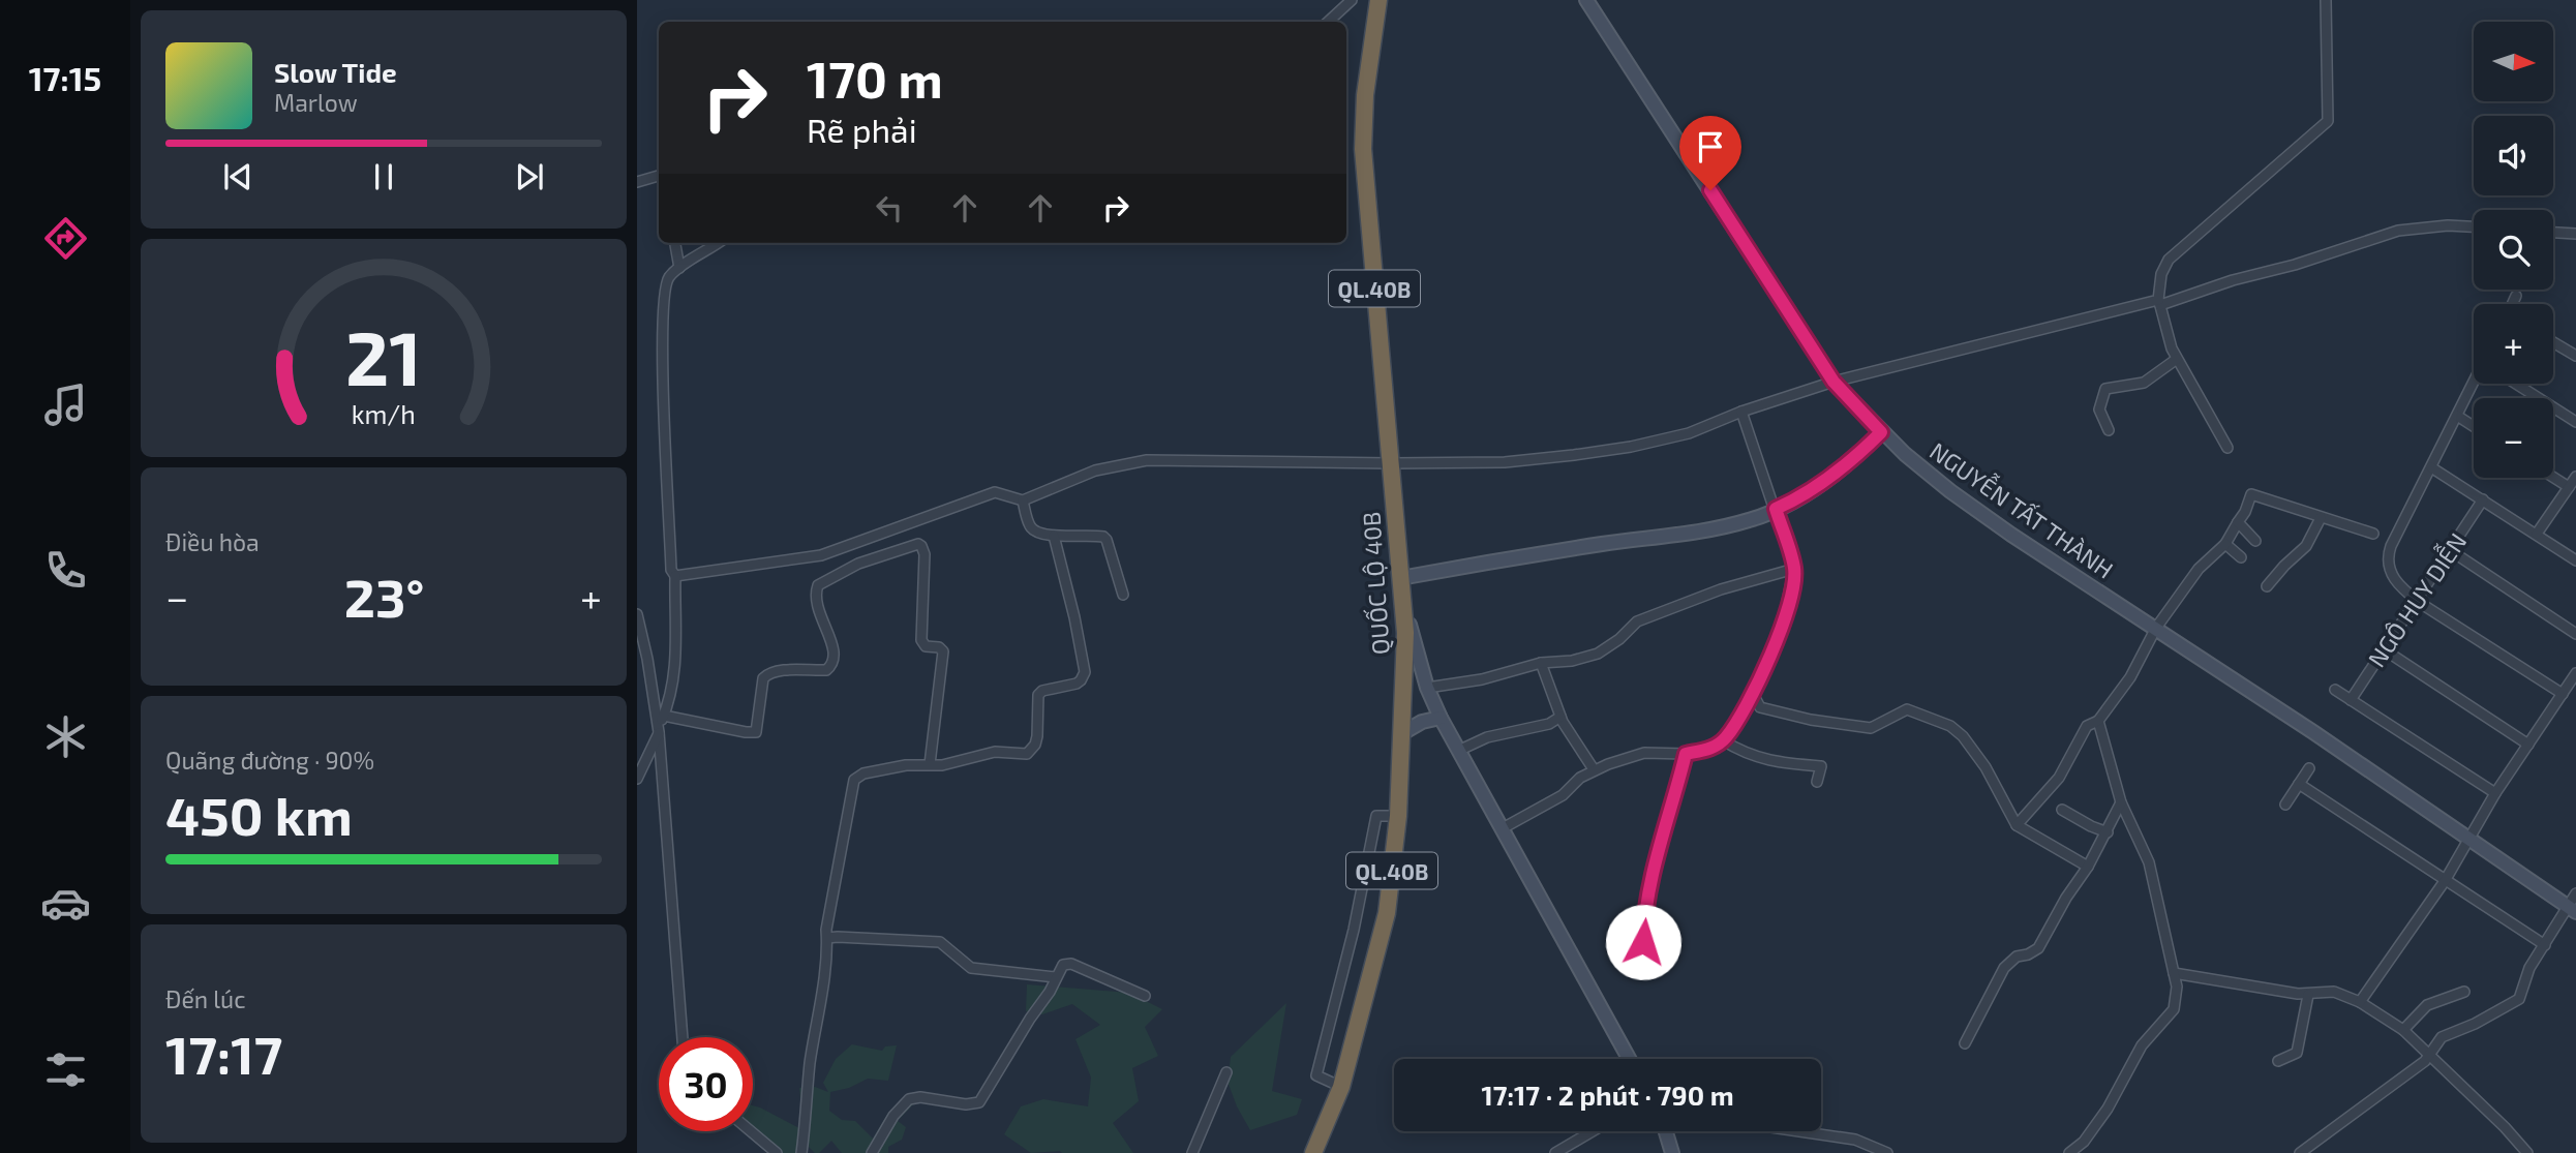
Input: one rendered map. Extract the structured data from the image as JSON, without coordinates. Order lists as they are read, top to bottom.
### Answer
{
  "streets": {
    "highway": ["QL.40B", "QUỐC LỘ 40B"],
    "main road": ["NGUYỄN TẤT THÀNH"],
    "street": ["NGÔ HUY DIỄN"]
  },
  "north": "right",
  "page": {
    "tabs": "17:15",
    "map_buttons": ["+", "−"],
    "turn": ["170 m", "Rẽ phải"],
    "song": ["Slow Tide", "Marlow"],
    "tile": [
      "Điều hòa",
      ["Quãng đường · 90%", "450 km"],
      ["Đến lúc", "17:17"]
    ],
    "heat": ["−", "23°", "+"],
    "limit": "30",
    "trip": "17:17 · 2 phút · 790 m",
    "gauge": ["21", "km/h"]
  }
}
